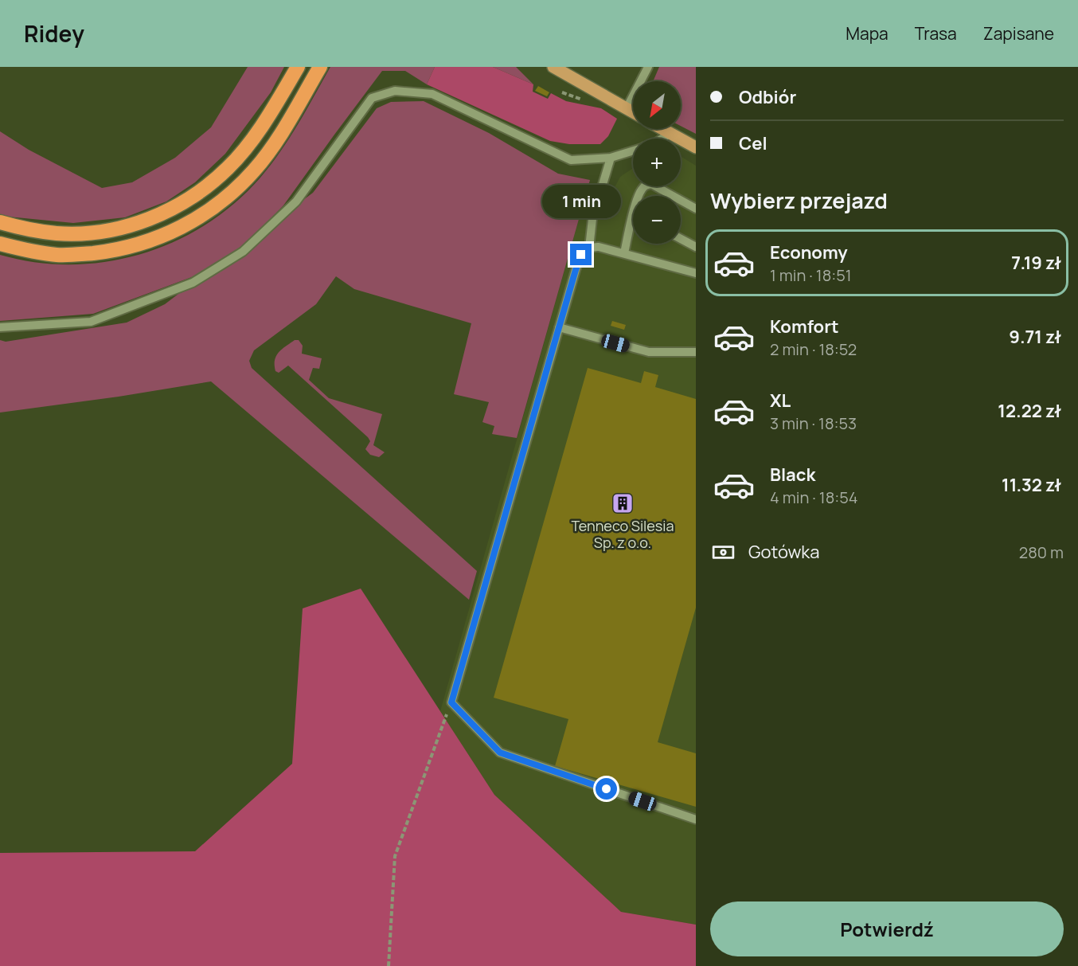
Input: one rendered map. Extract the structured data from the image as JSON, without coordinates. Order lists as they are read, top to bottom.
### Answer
{
  "places": {
    "building": ["Tenneco Silesia Sp. z o.o."]
  },
  "north": "bottom left",
  "page": {
    "header": "Ridey",
    "nav": ["Mapa", "Trasa", "Zapisane"],
    "banner": ["Odbiór", "Cel"],
    "map_buttons": ["+", "−"],
    "heading": "Wybierz przejazd",
    "bubble": "1 min",
    "list": [
      {
        "name": "Economy",
        "note": "1 min · 18:51",
        "value": "7.19 zł"
      },
      {
        "name": "Komfort",
        "note": "2 min · 18:52",
        "value": "9.71 zł"
      },
      {
        "name": "XL",
        "note": "3 min · 18:53",
        "value": "12.22 zł"
      },
      {
        "name": "Black",
        "note": "4 min · 18:54",
        "value": "11.32 zł"
      }
    ],
    "pay": ["Gotówka", "280 m"],
    "buttons": "Potwierdź"
  }
}
